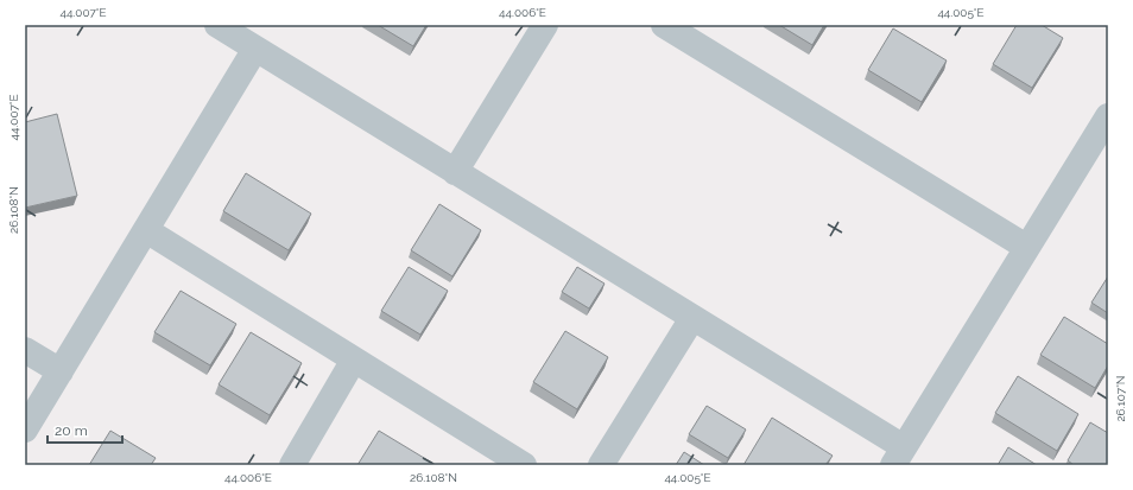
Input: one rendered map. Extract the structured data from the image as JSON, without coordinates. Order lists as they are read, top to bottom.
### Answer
{
  "scale_bar": "20 m",
  "coordinates": [
    "44.007°E",
    "44.006°E",
    "44.005°E",
    "26.108°N",
    "26.107°N"
  ]
}
